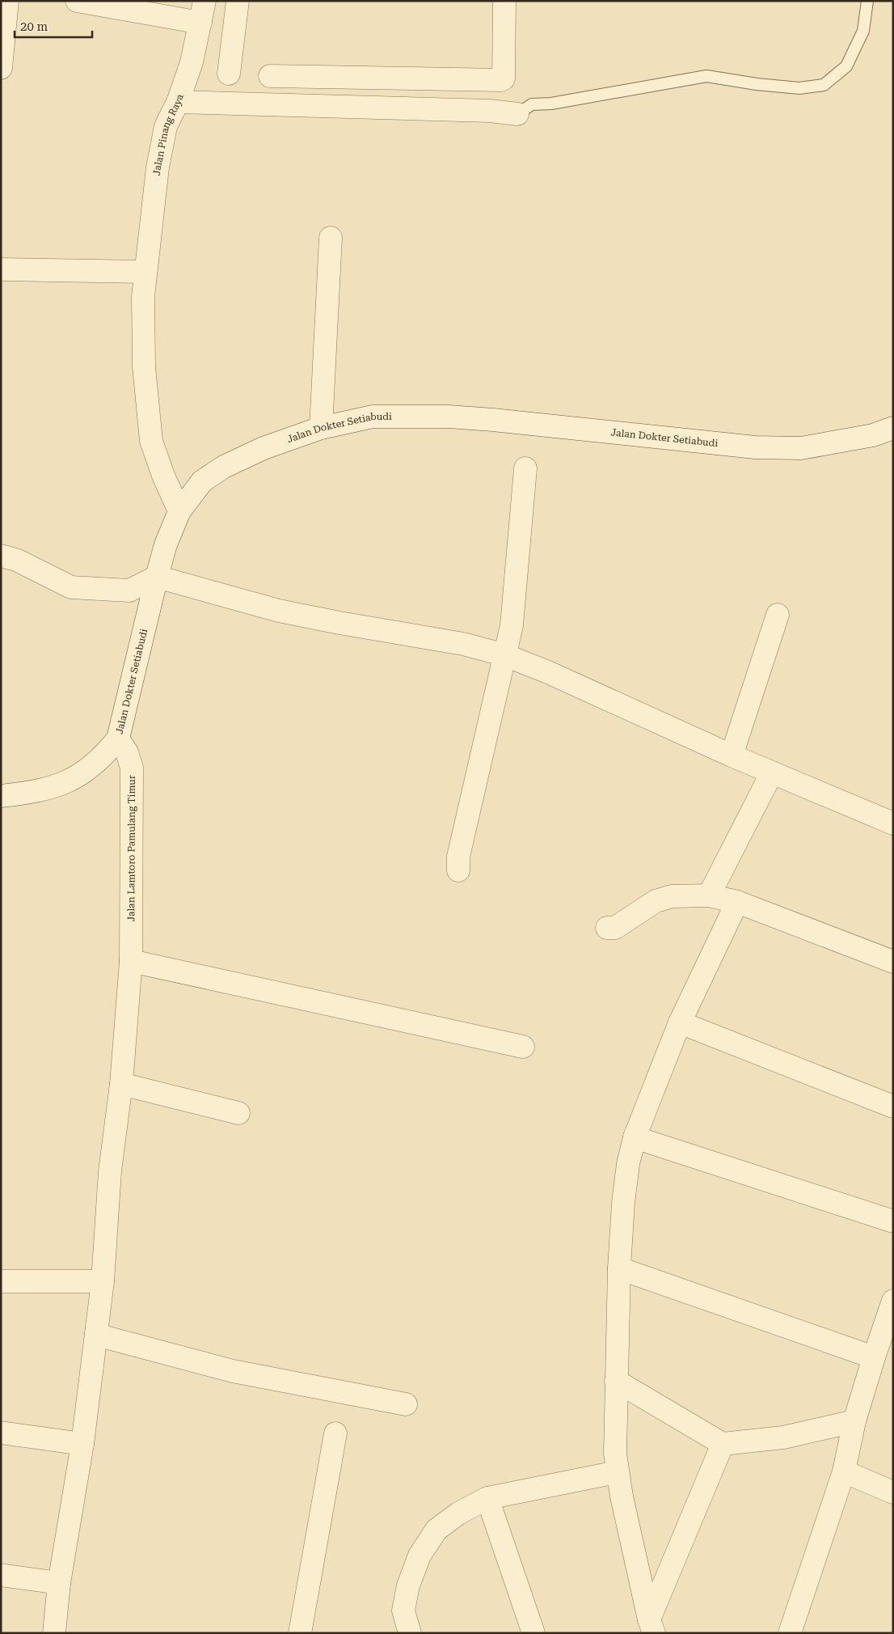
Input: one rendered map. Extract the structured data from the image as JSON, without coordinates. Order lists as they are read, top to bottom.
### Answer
{
  "streets": {
    "street": ["Jalan Pinang Raya", "Jalan Dokter Setiabudi", "Jalan Lamtoro Pamulang Timur"]
  },
  "crossings": [
    ["Jalan Pinang Raya", "Jalan Dokter Setiabudi"],
    ["Jalan Dokter Setiabudi", "Jalan Lamtoro Pamulang Timur"]
  ],
  "scale_bar": "20 m"
}
